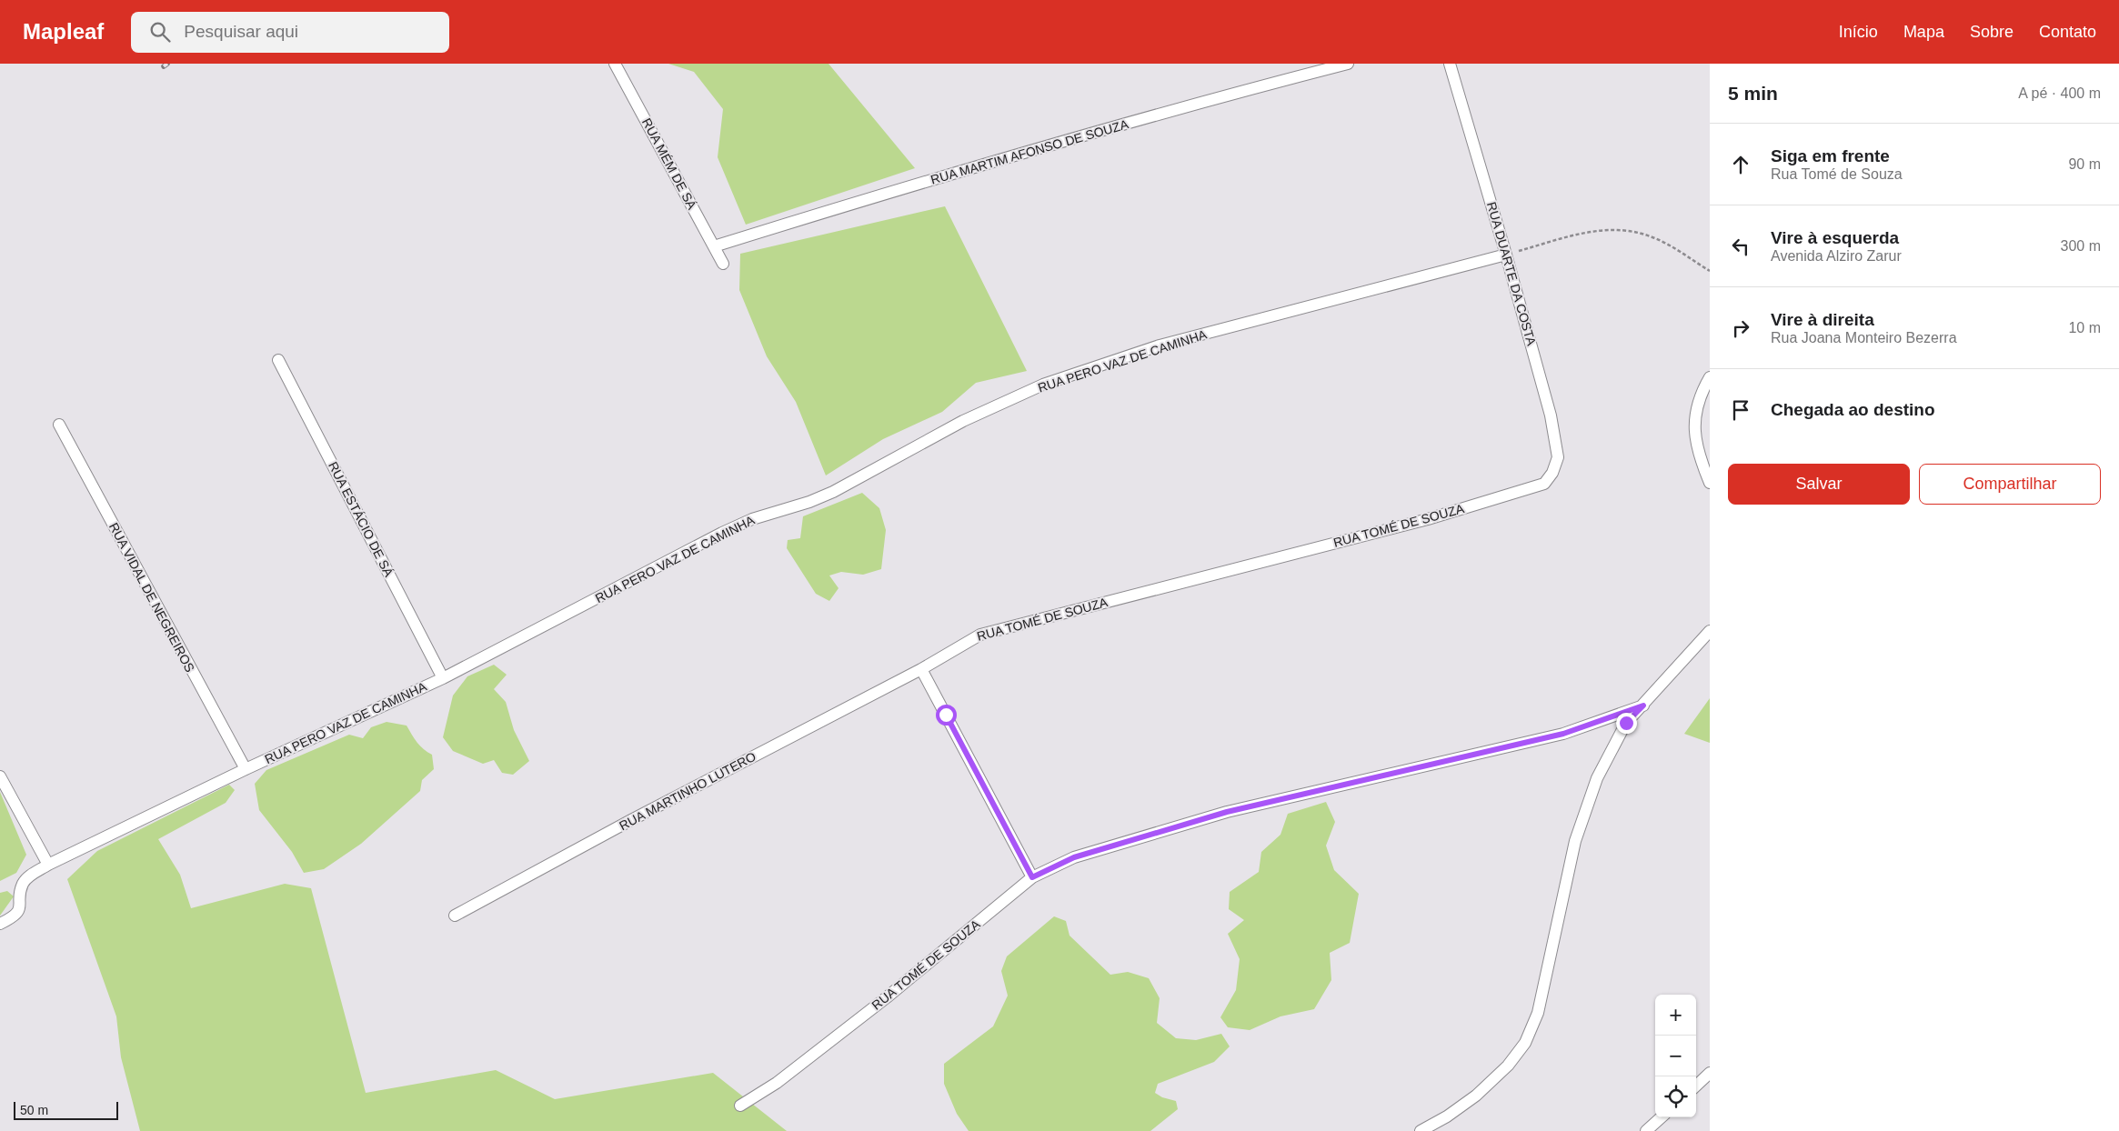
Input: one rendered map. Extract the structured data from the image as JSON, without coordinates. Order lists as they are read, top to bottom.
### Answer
{
  "streets": {
    "street": [
      "RUA MARTIM AFONSO DE SOUZA",
      "RUA MÉM DE SÁ",
      "RUA DUARTE DA COSTA",
      "RUA PERO VAZ DE CAMINHA",
      "RUA ESTÁCIO DE SÁ",
      "RUA TOMÉ DE SOUZA",
      "RUA VIDAL DE NEGREIROS",
      "RUA MARTINHO LUTERO"
    ]
  },
  "crossings": [
    ["RUA MARTIM AFONSO DE SOUZA", "RUA MÉM DE SÁ"],
    ["RUA DUARTE DA COSTA", "RUA PERO VAZ DE CAMINHA"],
    ["RUA DUARTE DA COSTA", "RUA TOMÉ DE SOUZA"],
    ["RUA PERO VAZ DE CAMINHA", "RUA ESTÁCIO DE SÁ"],
    ["RUA PERO VAZ DE CAMINHA", "RUA VIDAL DE NEGREIROS"],
    ["RUA TOMÉ DE SOUZA", "RUA MARTINHO LUTERO"]
  ],
  "scale_bar": "50 m",
  "page": {
    "header": "Mapleaf",
    "search": "Pesquisar aqui",
    "nav": [
      "Início",
      "Mapa",
      "Sobre",
      "Contato"
    ],
    "heading": ["5 min", "A pé · 400 m"],
    "list": [
      ["Siga em frente", "Rua Tomé de Souza", "90 m"],
      ["Vire à esquerda", "Avenida Alziro Zarur", "300 m"],
      ["Vire à direita", "Rua Joana Monteiro Bezerra", "10 m"],
      "Chegada ao destino"
    ],
    "buttons": ["Salvar", "Compartilhar"],
    "map_buttons": ["+", "−"],
    "scale": "50 m"
  }
}
